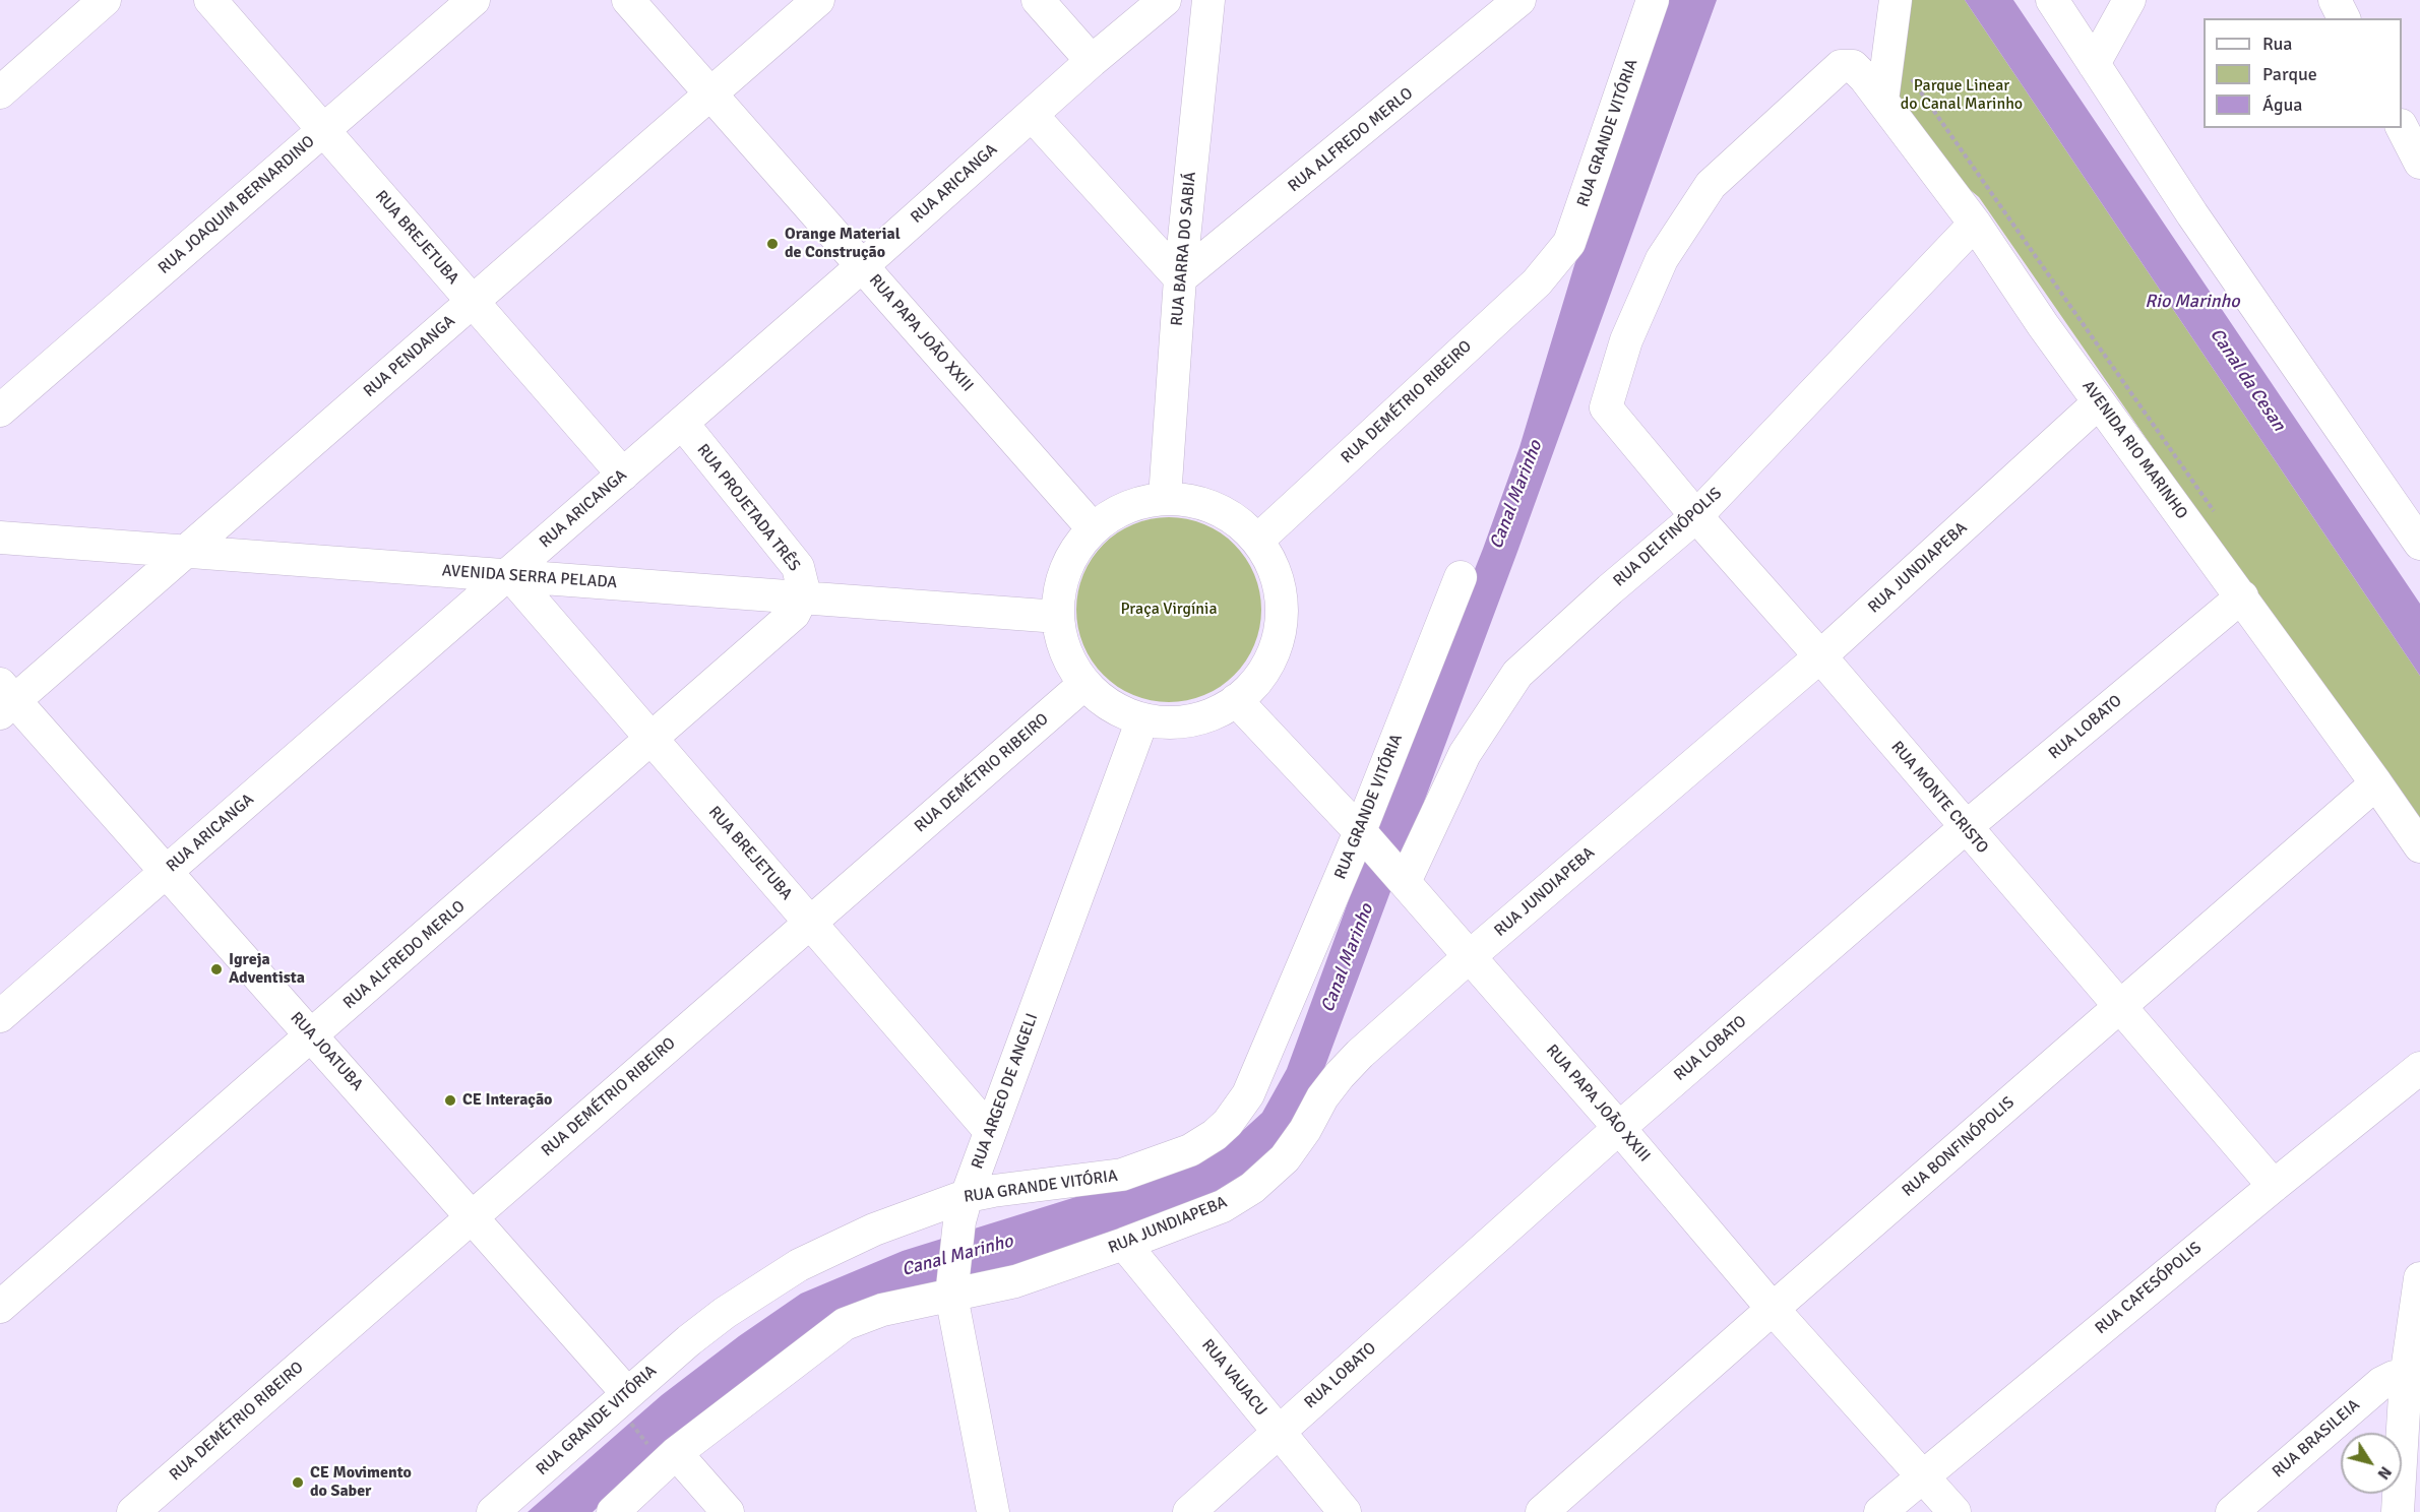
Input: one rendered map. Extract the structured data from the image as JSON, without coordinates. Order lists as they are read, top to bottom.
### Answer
{
  "streets": {
    "street": [
      "RUA GRANDE VITÓRIA",
      "RUA ALFREDO MERLO",
      "RUA ARICANGA",
      "RUA JOAQUIM BERNARDINO",
      "RUA BREJETUBA",
      "RUA BARRA DO SABIÁ",
      "RUA PAPA JOÃO XXIII",
      "RUA PENDANGA",
      "RUA DEMÉTRIO RIBEIRO",
      "AVENIDA RIO MARINHO",
      "RUA PROJETADA TRÊS",
      "RUA DELFINÓPOLIS",
      "RUA JUNDIAPEBA",
      "AVENIDA SERRA PELADA",
      "RUA LOBATO",
      "RUA MONTE CRISTO",
      "RUA JOATUBA",
      "RUA ARGEO DE ANGELI",
      "RUA BONFINÓPOLIS",
      "RUA CAFESÓPOLIS",
      "RUA VAUACU",
      "RUA BRASILEIA"
    ]
  },
  "crossings": [
    ["RUA GRANDE VITÓRIA", "RUA PAPA JOÃO XXIII"],
    ["RUA GRANDE VITÓRIA", "RUA DEMÉTRIO RIBEIRO"],
    ["RUA GRANDE VITÓRIA", "RUA JOATUBA"],
    ["RUA GRANDE VITÓRIA", "RUA ARGEO DE ANGELI"],
    ["RUA ALFREDO MERLO", "RUA BREJETUBA"],
    ["RUA ALFREDO MERLO", "RUA BARRA DO SABIÁ"],
    ["RUA ALFREDO MERLO", "RUA PROJETADA TRÊS"],
    ["RUA ALFREDO MERLO", "AVENIDA SERRA PELADA"],
    ["RUA ALFREDO MERLO", "RUA JOATUBA"],
    ["RUA ARICANGA", "RUA BREJETUBA"],
    ["RUA ARICANGA", "RUA PAPA JOÃO XXIII"],
    ["RUA ARICANGA", "RUA PROJETADA TRÊS"],
    ["RUA ARICANGA", "AVENIDA SERRA PELADA"],
    ["RUA ARICANGA", "RUA JOATUBA"],
    ["RUA JOAQUIM BERNARDINO", "RUA BREJETUBA"],
    ["RUA BREJETUBA", "RUA PENDANGA"],
    ["RUA BREJETUBA", "RUA DEMÉTRIO RIBEIRO"],
    ["RUA BREJETUBA", "AVENIDA SERRA PELADA"],
    ["RUA BREJETUBA", "RUA ARGEO DE ANGELI"],
    ["RUA PAPA JOÃO XXIII", "RUA PENDANGA"],
    ["RUA PAPA JOÃO XXIII", "RUA DELFINÓPOLIS"],
    ["RUA PAPA JOÃO XXIII", "RUA JUNDIAPEBA"],
    ["RUA PAPA JOÃO XXIII", "RUA LOBATO"],
    ["RUA PAPA JOÃO XXIII", "RUA BONFINÓPOLIS"],
    ["RUA PAPA JOÃO XXIII", "RUA CAFESÓPOLIS"],
    ["RUA PENDANGA", "AVENIDA SERRA PELADA"],
    ["RUA PENDANGA", "RUA JOATUBA"],
    ["RUA DEMÉTRIO RIBEIRO", "RUA JOATUBA"],
    ["AVENIDA RIO MARINHO", "RUA DELFINÓPOLIS"],
    ["AVENIDA RIO MARINHO", "RUA JUNDIAPEBA"],
    ["AVENIDA RIO MARINHO", "RUA LOBATO"],
    ["AVENIDA RIO MARINHO", "RUA MONTE CRISTO"],
    ["AVENIDA RIO MARINHO", "RUA BONFINÓPOLIS"],
    ["RUA PROJETADA TRÊS", "AVENIDA SERRA PELADA"],
    ["RUA DELFINÓPOLIS", "RUA MONTE CRISTO"],
    ["RUA JUNDIAPEBA", "RUA MONTE CRISTO"],
    ["RUA JUNDIAPEBA", "RUA ARGEO DE ANGELI"],
    ["RUA JUNDIAPEBA", "RUA VAUACU"],
    ["RUA LOBATO", "RUA MONTE CRISTO"],
    ["RUA LOBATO", "RUA VAUACU"],
    ["RUA MONTE CRISTO", "RUA BONFINÓPOLIS"],
    ["RUA MONTE CRISTO", "RUA CAFESÓPOLIS"]
  ],
  "water": ["Rio Marinho", "Canal da Cesan", "Canal Marinho"],
  "parks": ["Parque Linear do Canal Marinho", "Praça Virgínia"],
  "places": [
    "Orange Material de Construção",
    "Igreja Adventista",
    "CE Interação",
    "CE Movimento do Saber"
  ],
  "legend": ["Rua", "Parque", "Água"],
  "north": "bottom right"
}
